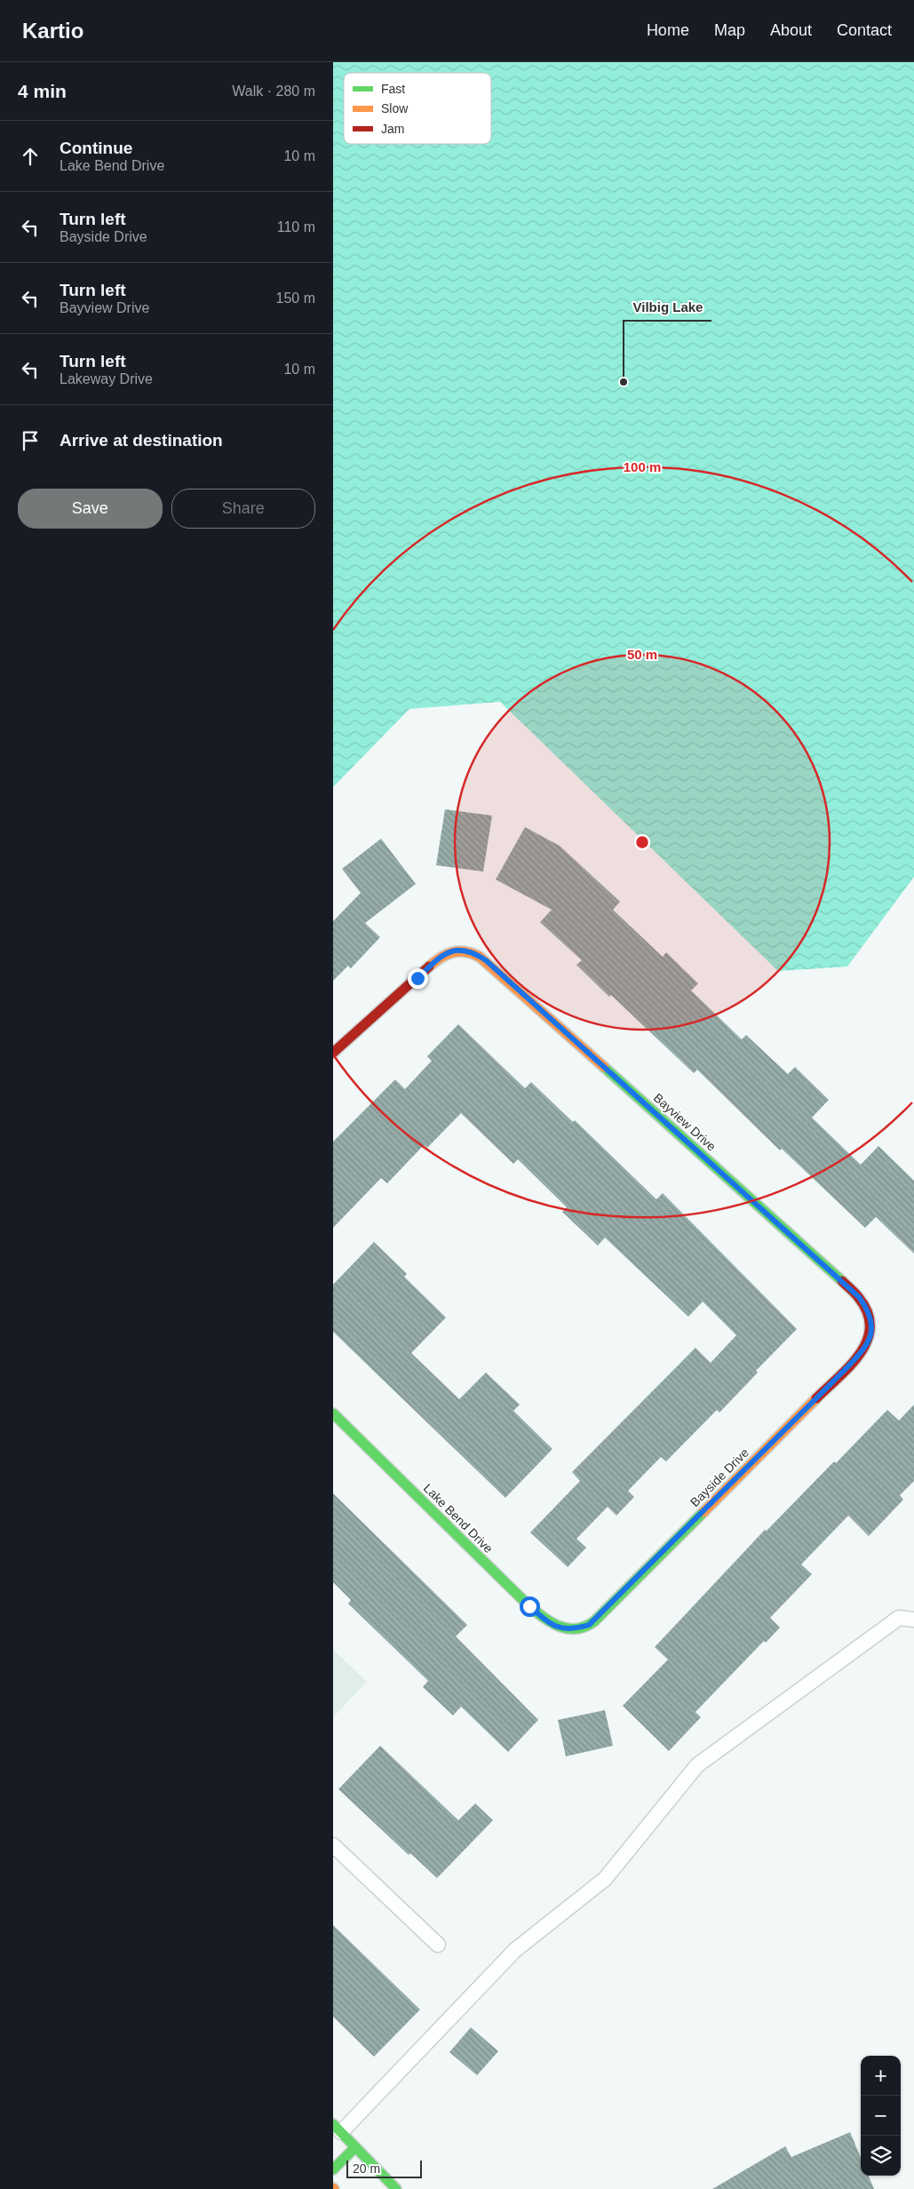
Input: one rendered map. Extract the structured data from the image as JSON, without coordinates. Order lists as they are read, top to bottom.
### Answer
{
  "streets": {
    "street": ["Bayview Drive", "Bayside Drive", "Lake Bend Drive"]
  },
  "crossings": [
    ["Bayview Drive", "Bayside Drive"],
    ["Bayside Drive", "Lake Bend Drive"]
  ],
  "places": ["Vilbig Lake"],
  "legend": ["Fast", "Slow", "Jam"],
  "scale_bar": "20 m",
  "page": {
    "header": "Kartio",
    "nav": [
      "Home",
      "Map",
      "About",
      "Contact"
    ],
    "heading": ["4 min", "Walk · 280 m"],
    "list": [
      ["Continue", "Lake Bend Drive", "10 m"],
      ["Turn left", "Bayside Drive", "110 m"],
      ["Turn left", "Bayview Drive", "150 m"],
      ["Turn left", "Lakeway Drive", "10 m"],
      "Arrive at destination"
    ],
    "buttons": ["Save", "Share"],
    "map_buttons": ["+", "−"],
    "scale": "20 m"
  },
  "rings": ["100 m", "50 m"]
}
